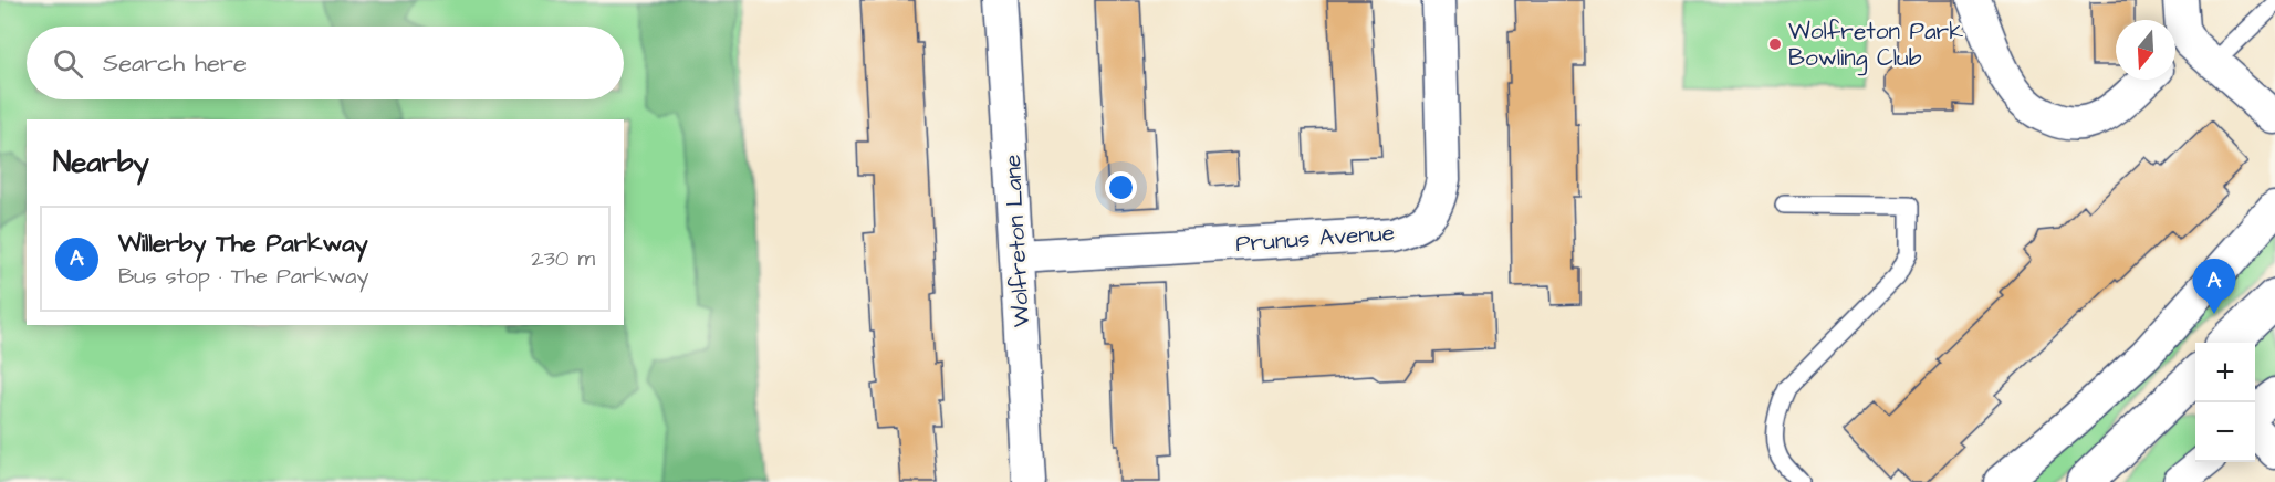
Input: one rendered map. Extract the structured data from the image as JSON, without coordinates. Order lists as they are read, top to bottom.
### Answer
{
  "streets": {
    "street": ["Prunus Avenue", "Wolfreton Lane"]
  },
  "crossings": [
    ["Prunus Avenue", "Wolfreton Lane"]
  ],
  "places": ["Wolfreton Park Bowling Club"],
  "north": "bottom",
  "page": {
    "search": "Search here",
    "heading": "Nearby",
    "list": [
      {
        "mark": "A",
        "name": "Willerby The Parkway",
        "note": "Bus stop · The Parkway",
        "value": "230 m"
      }
    ],
    "pins": "A",
    "map_buttons": ["+", "−"]
  }
}
